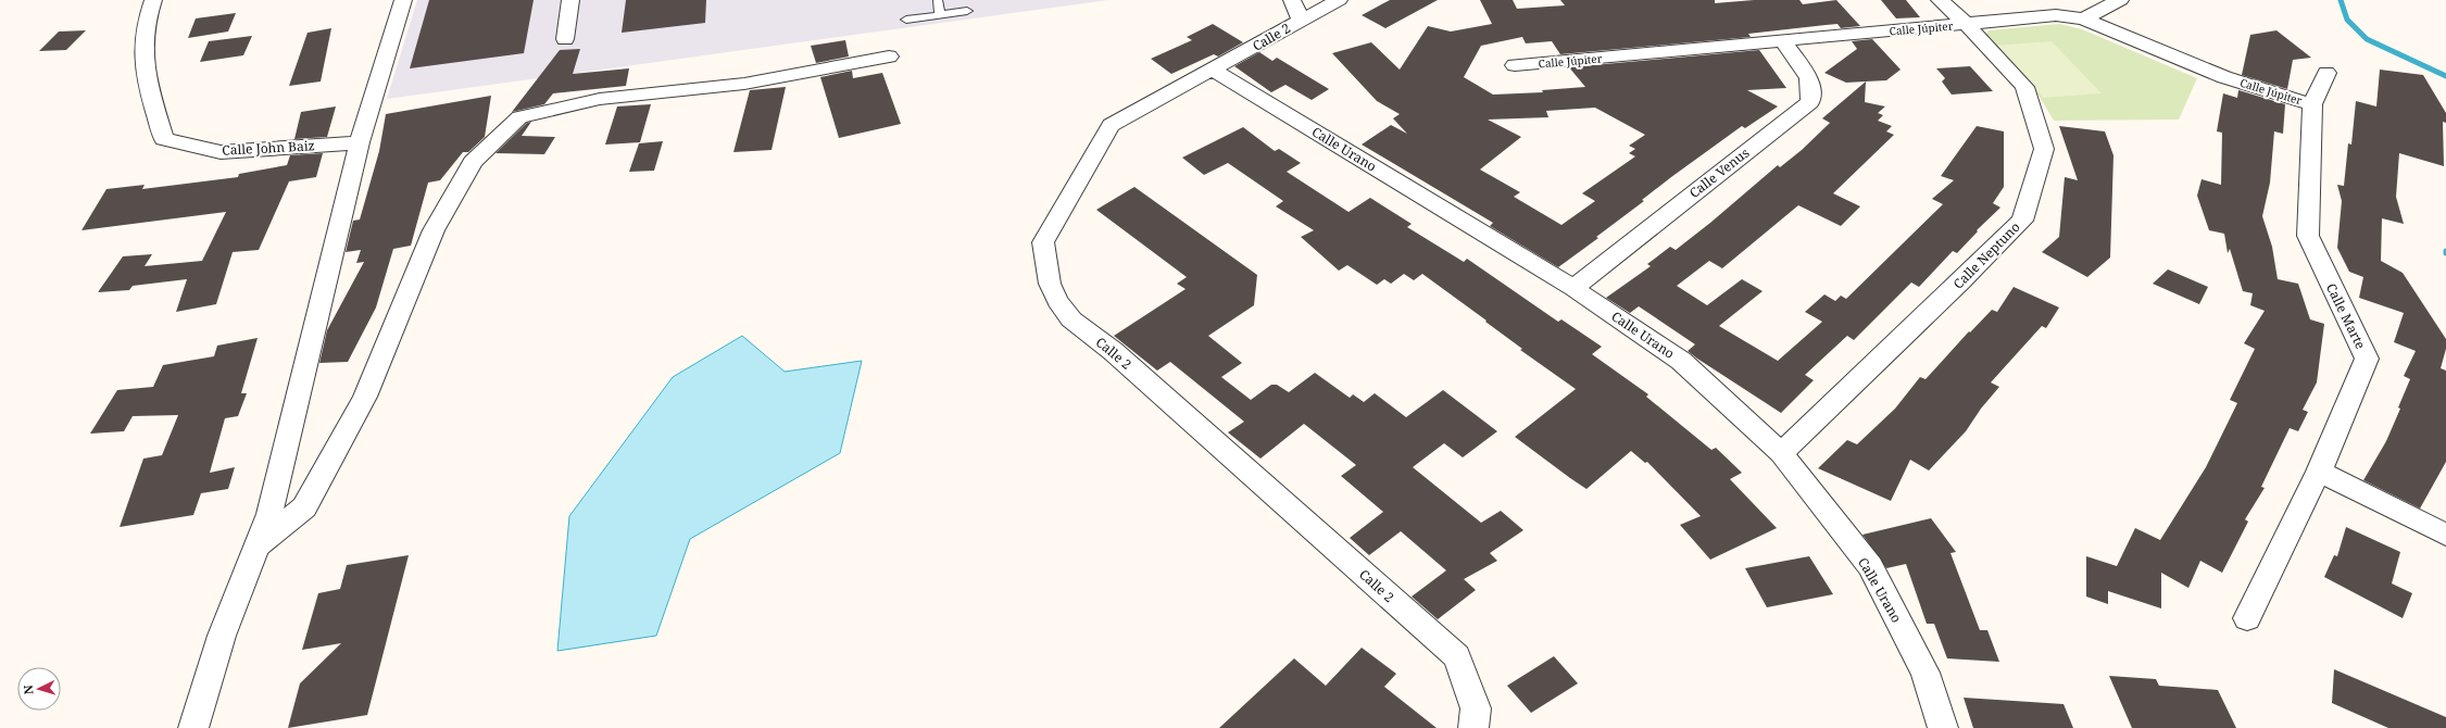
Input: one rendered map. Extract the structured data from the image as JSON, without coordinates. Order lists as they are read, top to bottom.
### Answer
{
  "streets": {
    "street": [
      "Calle Júpiter",
      "Calle 2",
      "Calle John Baiz",
      "Calle Urano",
      "Calle Venus",
      "Calle Neptuno",
      "Calle Marte"
    ]
  },
  "crossings": [
    ["Calle Júpiter", "Calle Venus"],
    ["Calle Júpiter", "Calle Neptuno"],
    ["Calle Júpiter", "Calle Marte"],
    ["Calle 2", "Calle Urano"],
    ["Calle Urano", "Calle Venus"],
    ["Calle Urano", "Calle Neptuno"]
  ],
  "north": "left"
}
